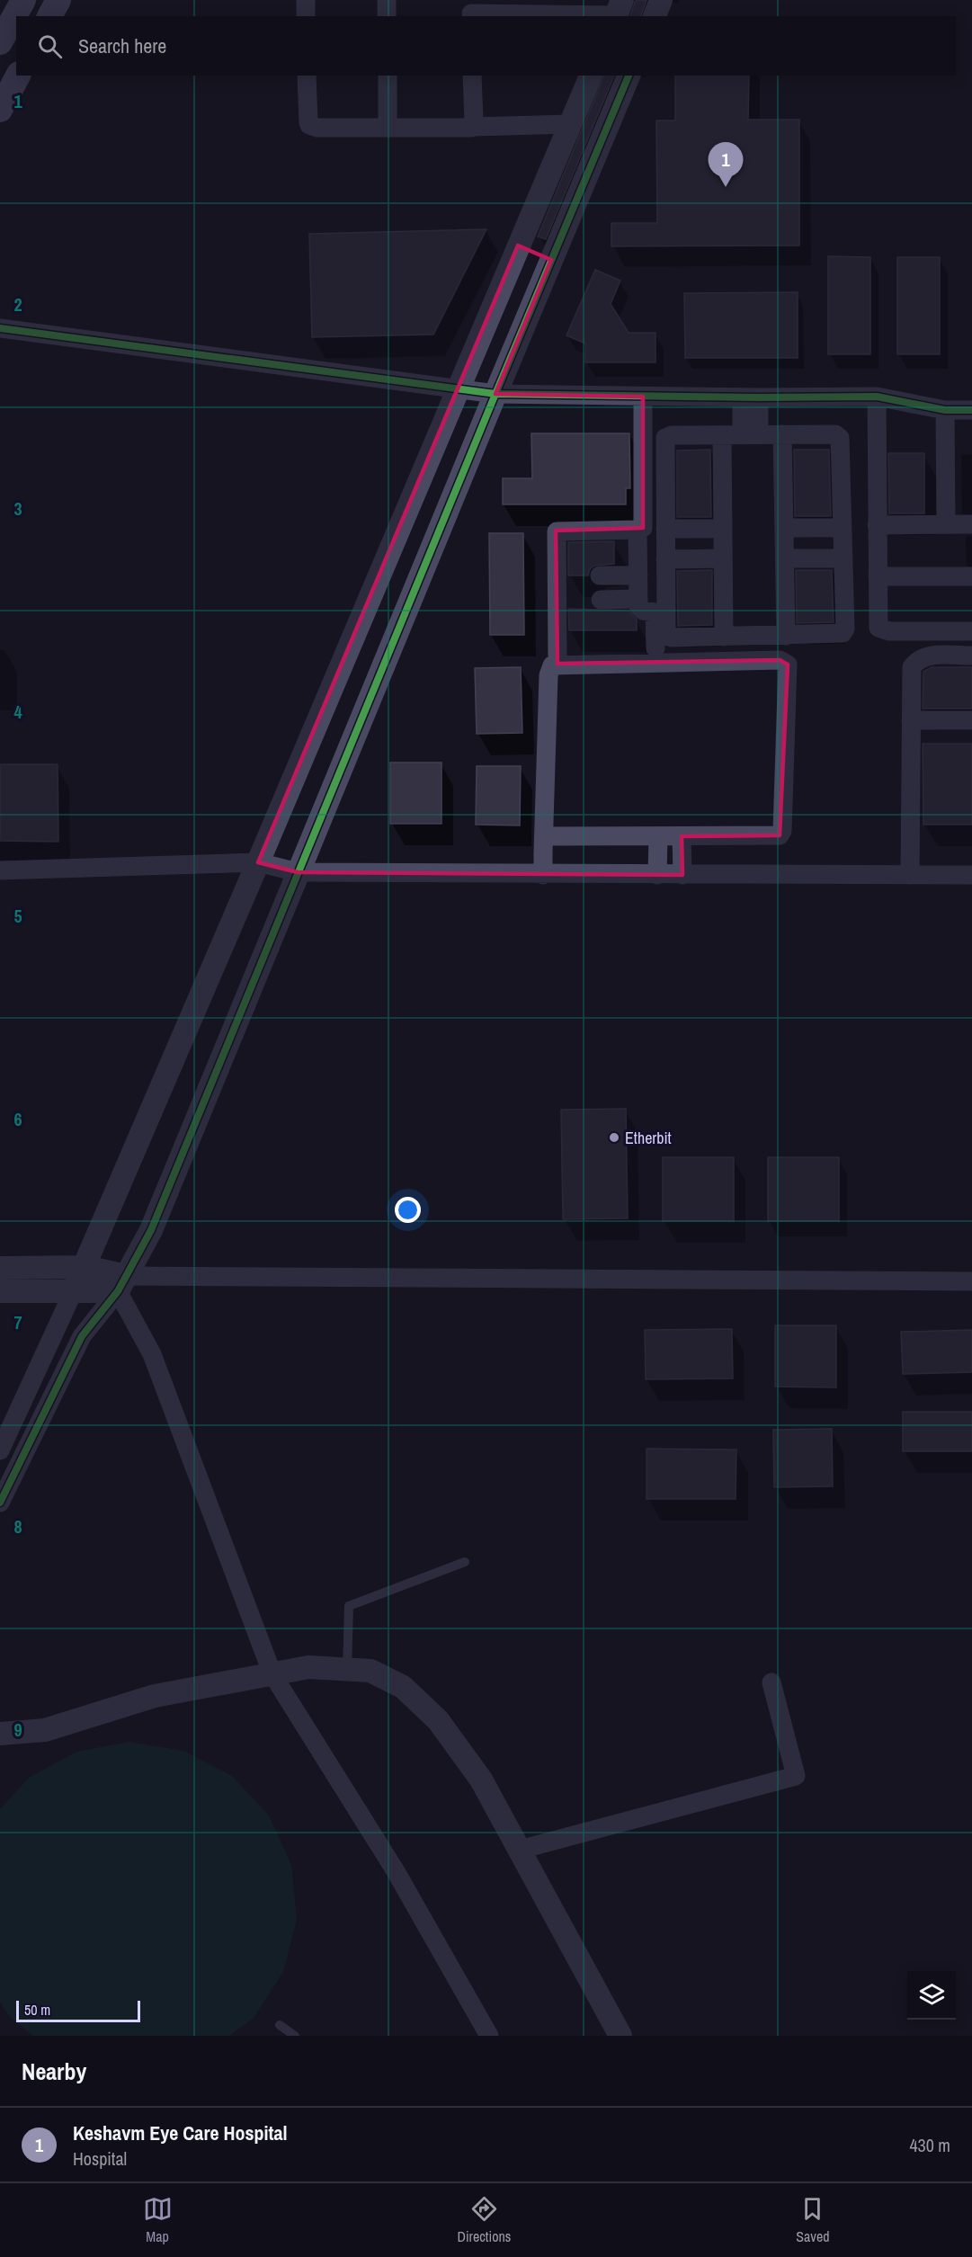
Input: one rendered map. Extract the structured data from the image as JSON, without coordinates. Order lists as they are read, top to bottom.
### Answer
{
  "places": ["Etherbit"],
  "scale_bar": "50 m",
  "page": {
    "search": "Search here",
    "pins": "1",
    "scale": "50 m",
    "heading": "Nearby",
    "list": [
      {
        "mark": "1",
        "name": "Keshavm Eye Care Hospital",
        "note": "Hospital",
        "value": "430 m"
      }
    ],
    "nav": ["Map", "Directions", "Saved"]
  },
  "grid": {
    "rows": [
      "1",
      "2",
      "3",
      "4",
      "5",
      "6",
      "7",
      "8",
      "9"
    ]
  }
}
